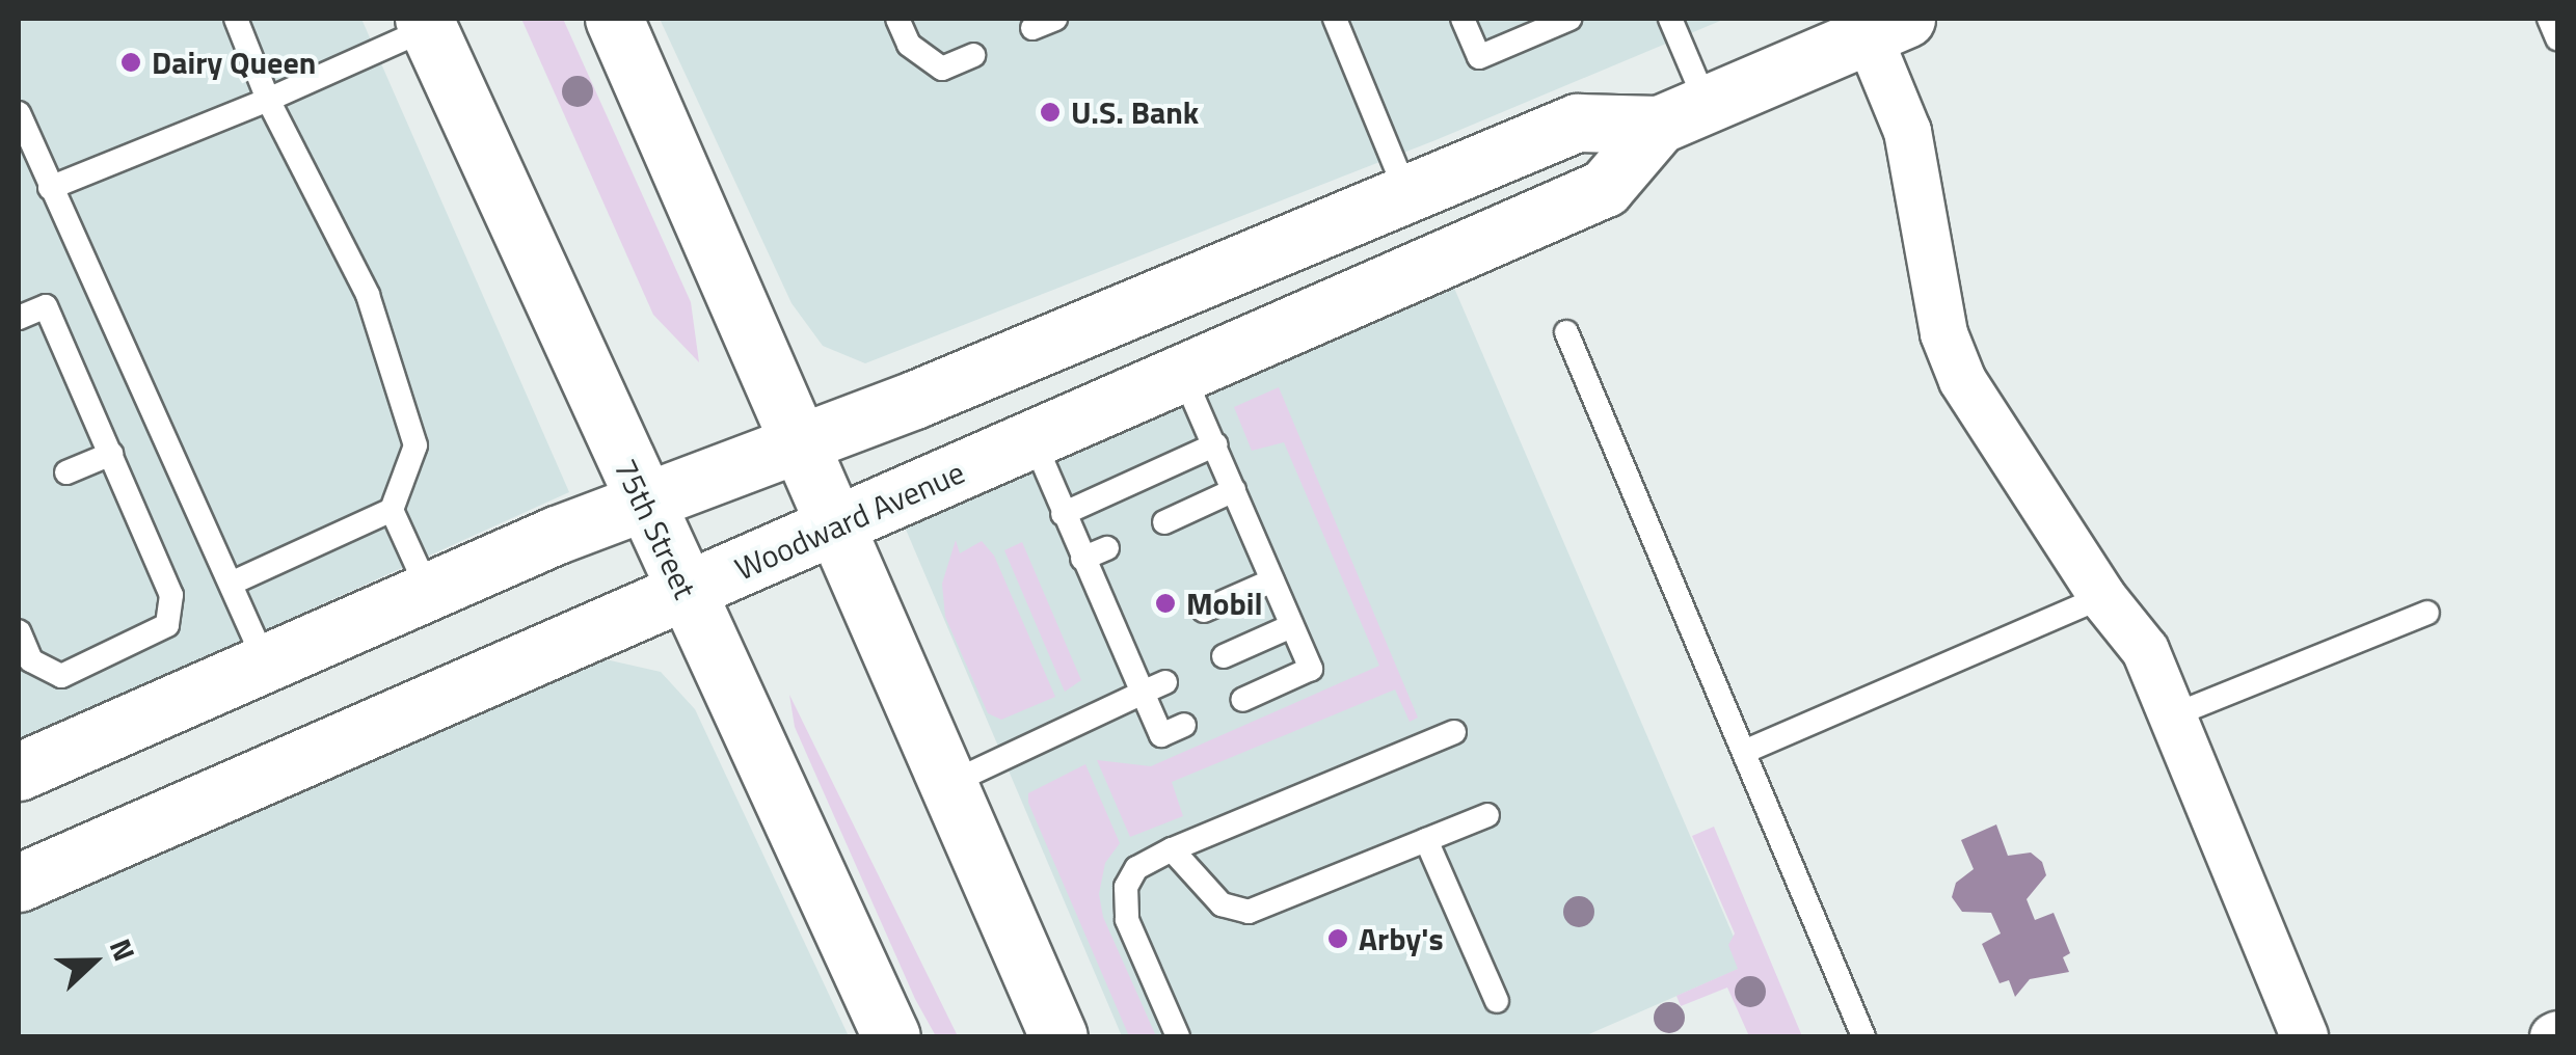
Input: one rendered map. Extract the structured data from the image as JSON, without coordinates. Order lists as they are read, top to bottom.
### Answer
{
  "streets": {
    "main road": ["Woodward Avenue", "75th Street"]
  },
  "crossings": [
    ["Woodward Avenue", "75th Street"]
  ],
  "places": [
    "Dairy Queen",
    "U.S. Bank",
    "Mobil",
    "Arby's"
  ],
  "north": "right"
}
